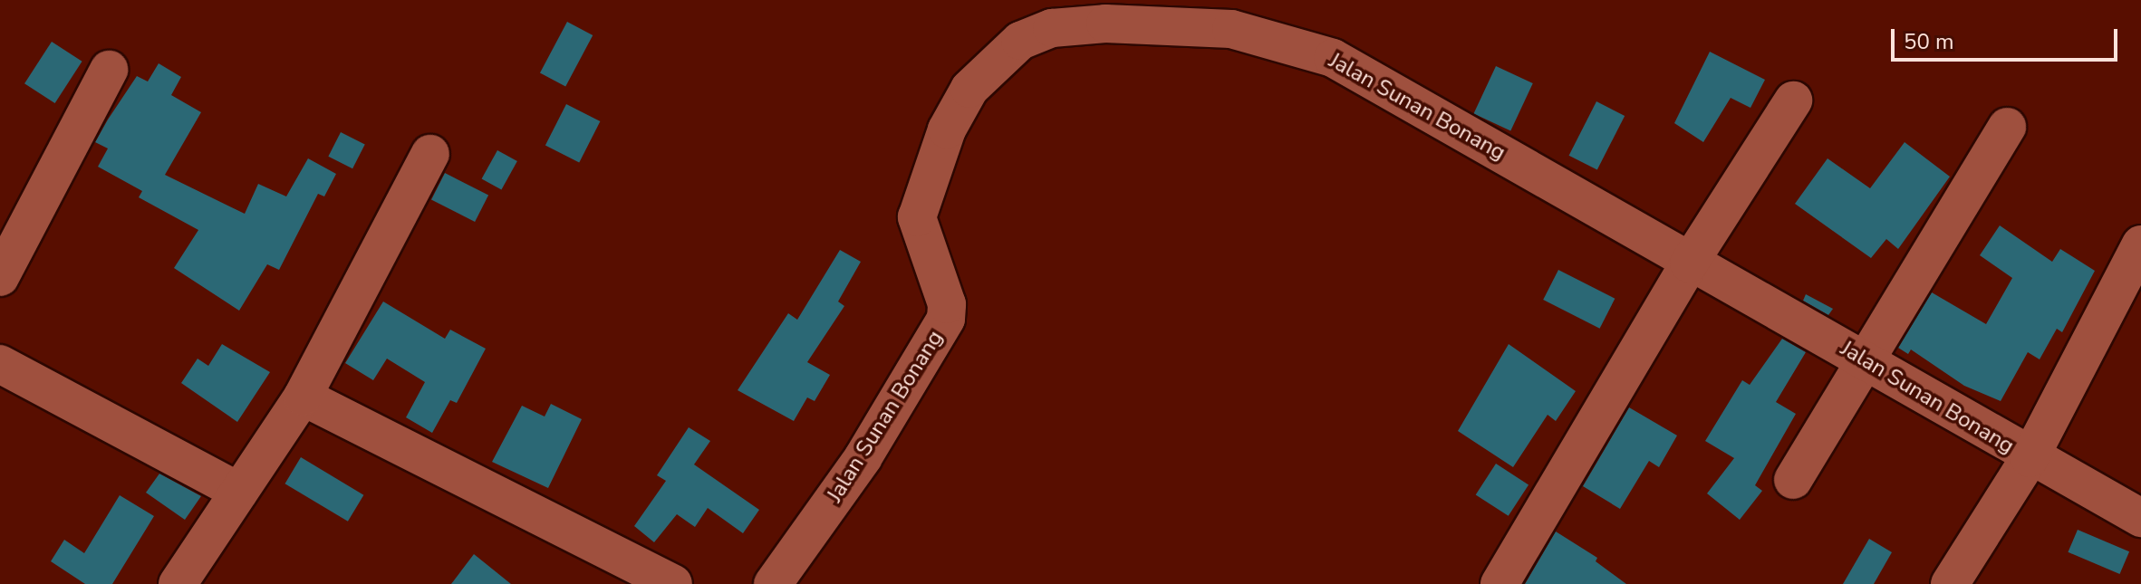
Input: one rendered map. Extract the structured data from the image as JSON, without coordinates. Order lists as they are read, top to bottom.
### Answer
{
  "streets": {
    "street": ["Jalan Sunan Bonang"]
  },
  "scale_bar": "50 m"
}
